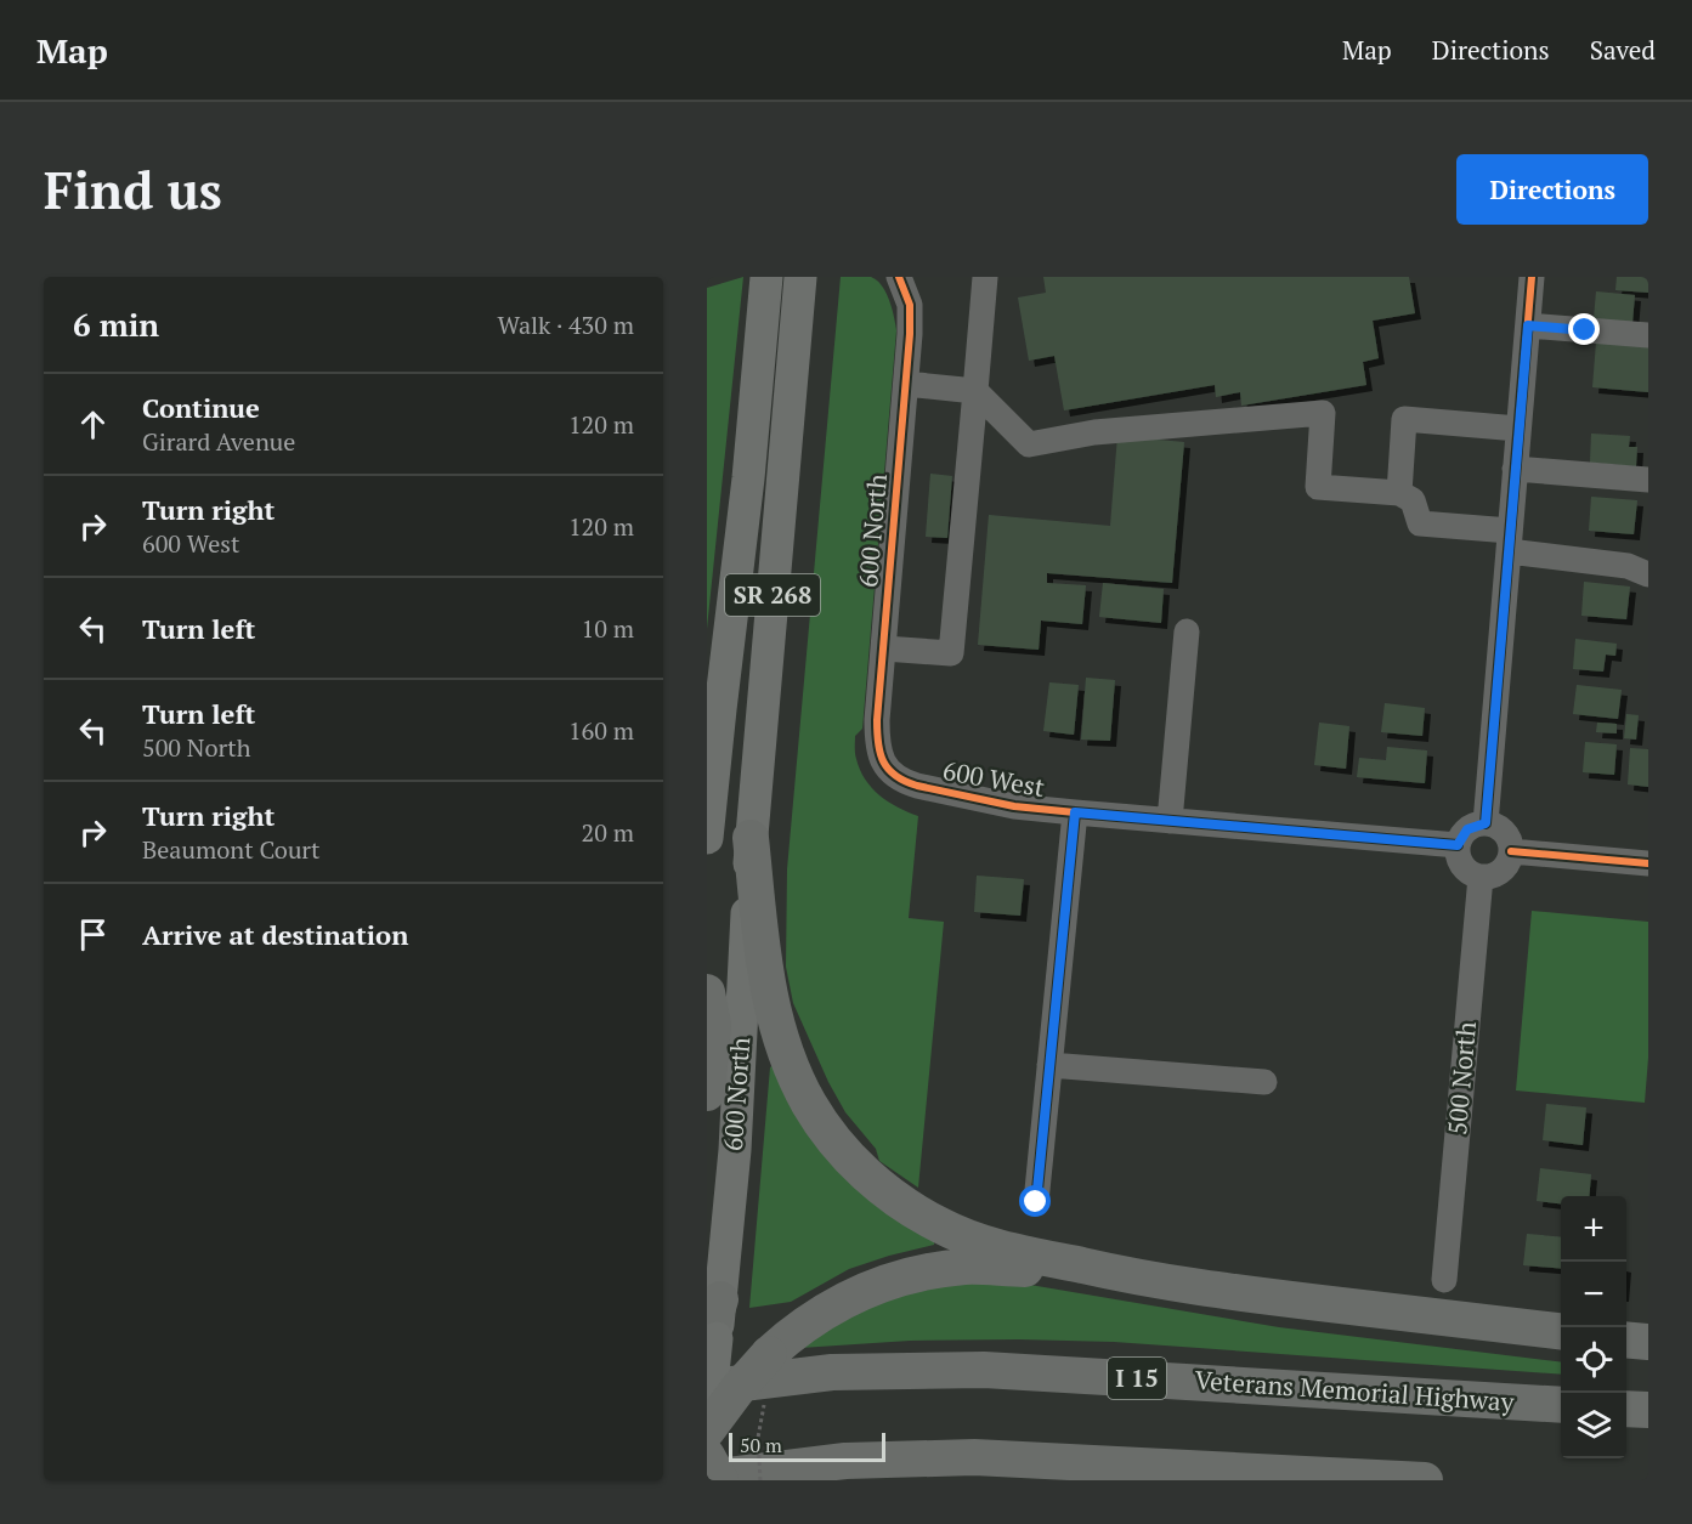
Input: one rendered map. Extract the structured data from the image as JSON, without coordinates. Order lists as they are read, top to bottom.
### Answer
{
  "streets": {
    "highway": ["I 15", "Veterans Memorial Highway"],
    "main road": ["600 North", "SR 268"],
    "street": ["600 West", "500 North"]
  },
  "crossings": [
    ["600 North", "600 West"],
    ["600 West", "500 North"]
  ],
  "scale_bar": "50 m",
  "page": {
    "header": "Map",
    "nav": ["Map", "Directions", "Saved"],
    "buttons": "Directions",
    "title": "Find us",
    "heading": ["6 min", "Walk · 430 m"],
    "list": [
      ["Continue", "Girard Avenue", "120 m"],
      ["Turn right", "600 West", "120 m"],
      ["Turn left", "10 m"],
      ["Turn left", "500 North", "160 m"],
      ["Turn right", "Beaumont Court", "20 m"],
      "Arrive at destination"
    ],
    "map_buttons": ["+", "−"],
    "scale": "50 m"
  }
}
